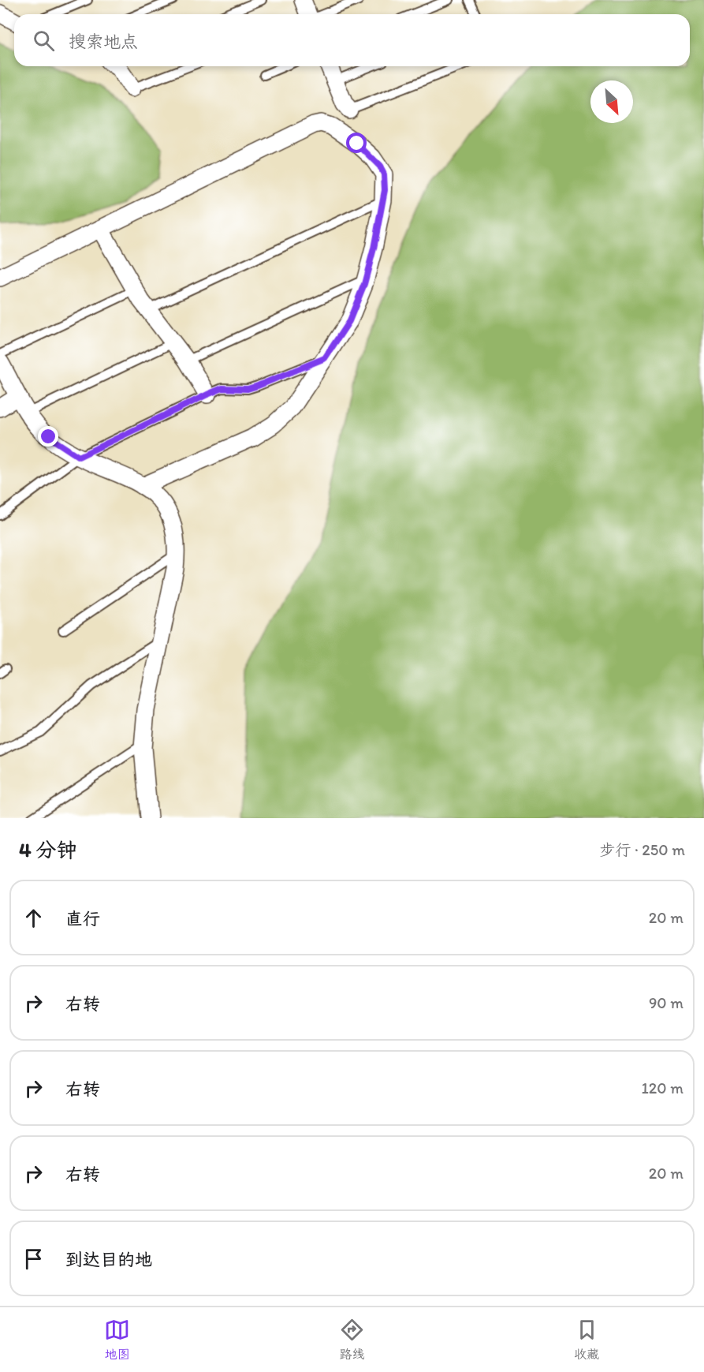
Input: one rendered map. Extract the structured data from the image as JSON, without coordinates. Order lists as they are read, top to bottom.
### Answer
{
  "north": "bottom right",
  "page": {
    "search": "搜索地点",
    "heading": ["4 分钟", "步行 · 250 m"],
    "list": [
      ["直行", "20 m"],
      ["右转", "90 m"],
      ["右转", "120 m"],
      ["右转", "20 m"],
      "到达目的地"
    ],
    "nav": ["地图", "路线", "收藏"]
  }
}
